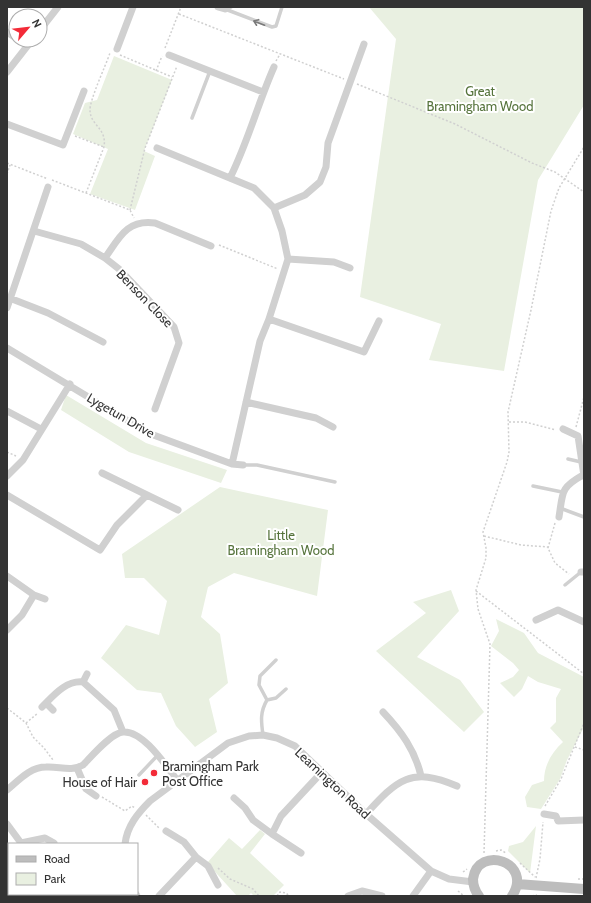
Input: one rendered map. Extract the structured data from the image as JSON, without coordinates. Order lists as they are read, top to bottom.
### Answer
{
  "streets": {
    "street": ["Benson Close", "Lygetun Drive", "Leamington Road"]
  },
  "parks": ["Great Bramingham Wood", "Little Bramingham Wood"],
  "places": ["Bramingham Park Post Office", "House of Hair"],
  "legend": ["Road", "Park"],
  "north": "top right"
}
